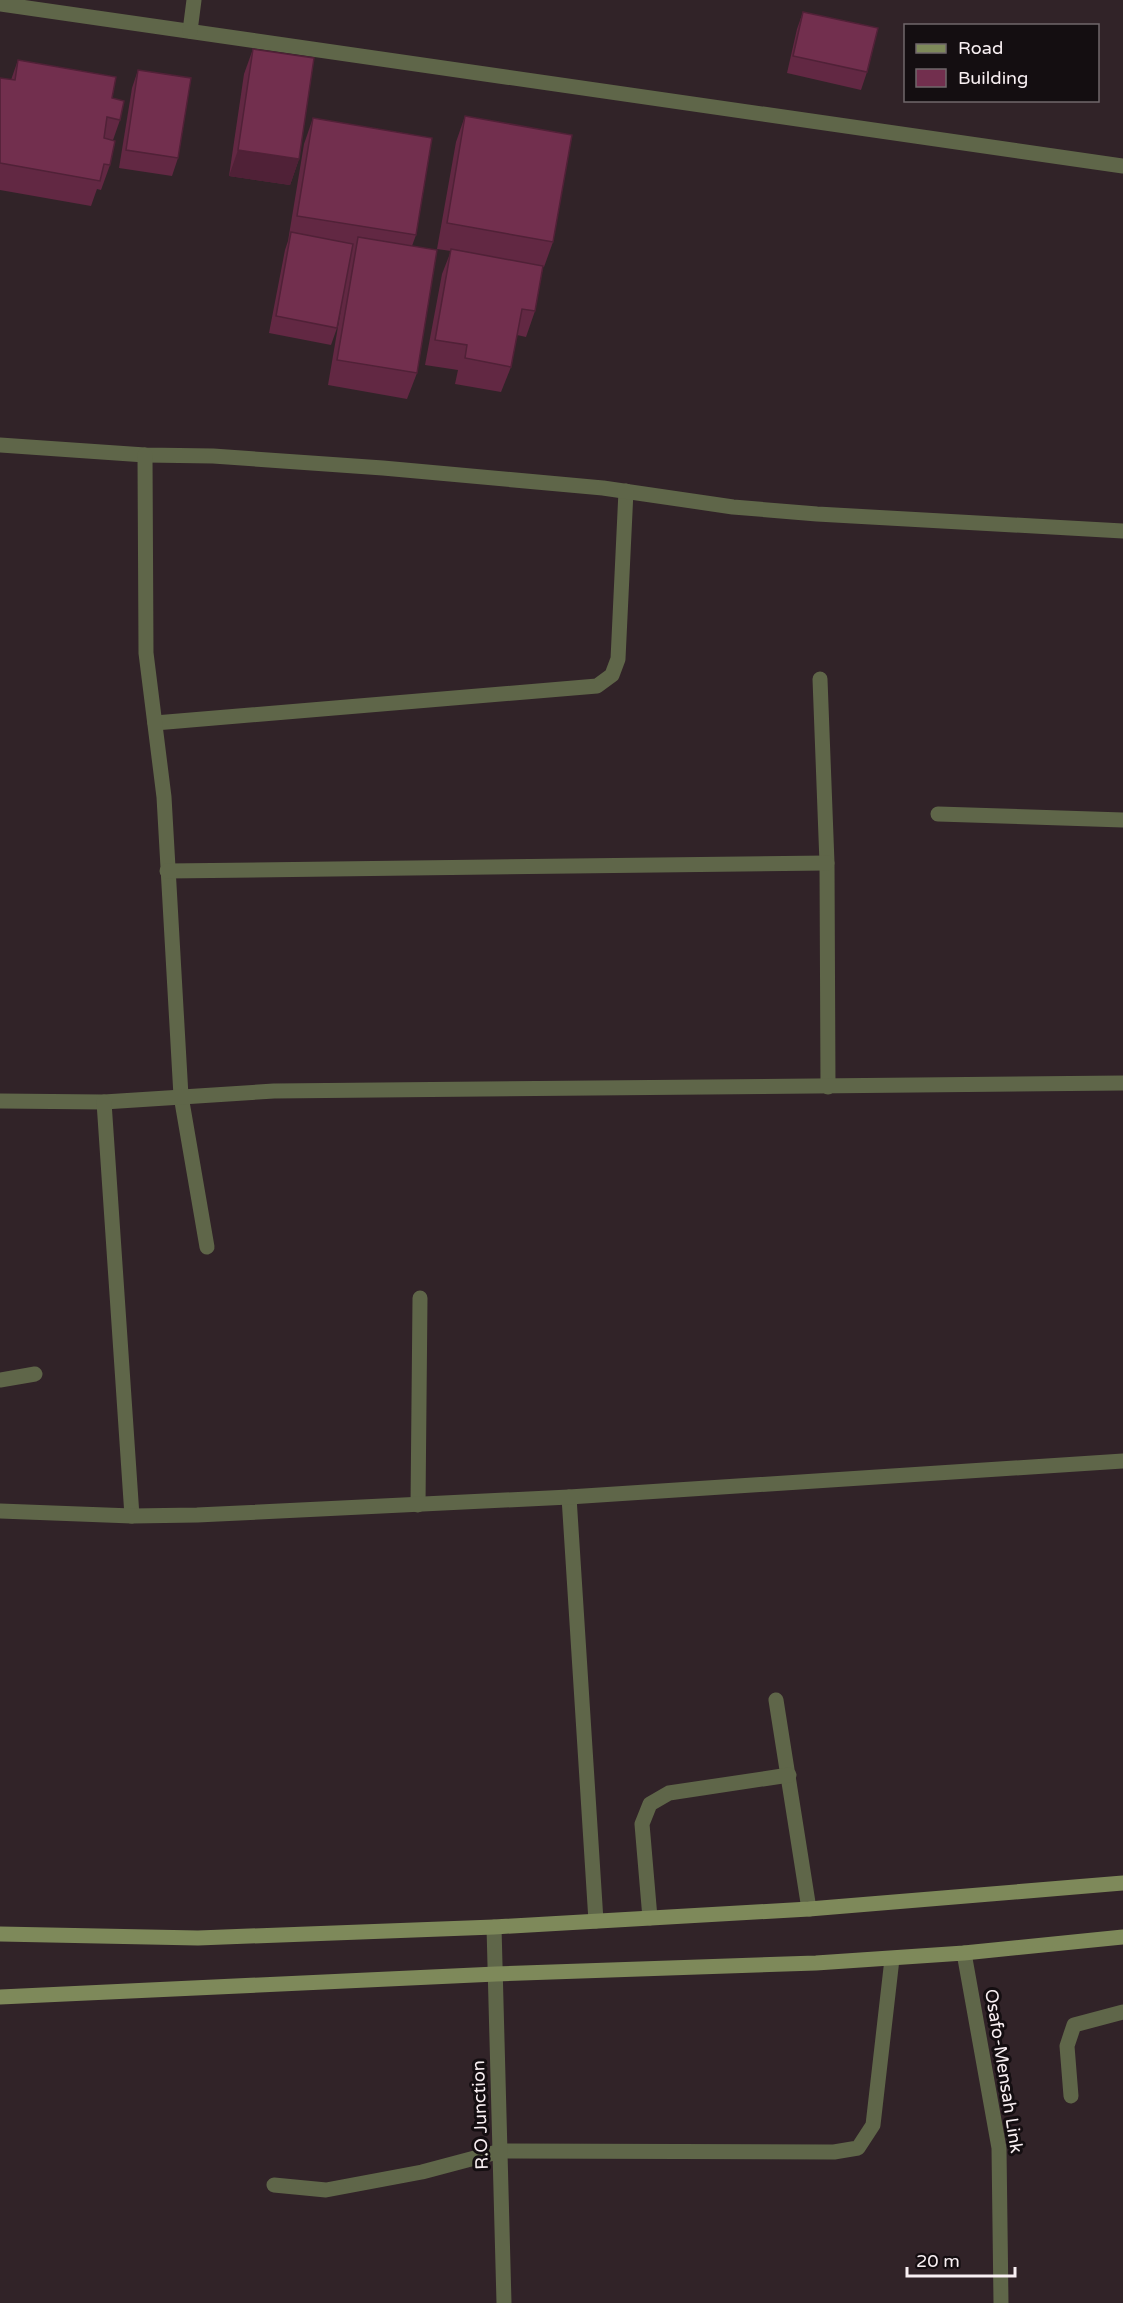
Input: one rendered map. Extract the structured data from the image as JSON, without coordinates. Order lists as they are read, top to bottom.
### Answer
{
  "streets": {
    "street": ["Osafo-Mensah Link", "R.O Junction"]
  },
  "legend": ["Road", "Building"],
  "scale_bar": "20 m"
}
